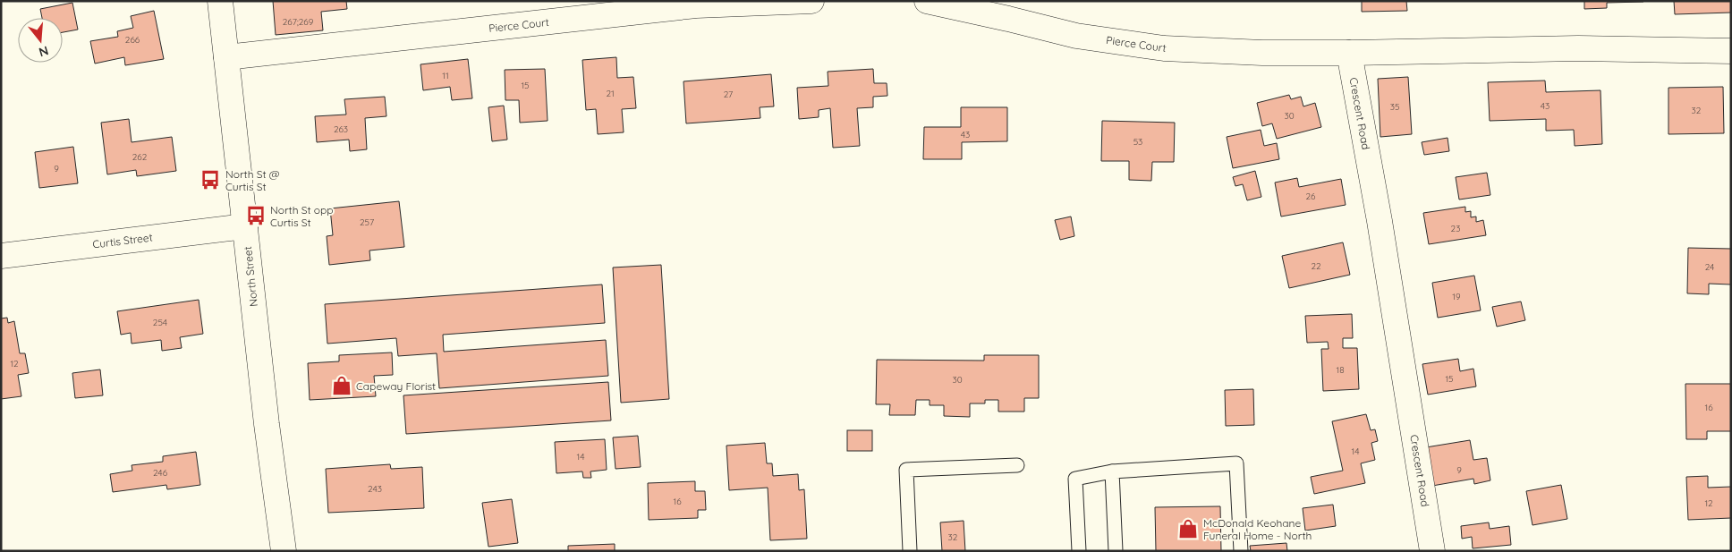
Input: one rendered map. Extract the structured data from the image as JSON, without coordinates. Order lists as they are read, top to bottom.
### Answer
{
  "streets": {
    "street": [
      "Pierce Court",
      "Crescent Road",
      "Curtis Street",
      "North Street"
    ]
  },
  "crossings": [
    ["Pierce Court", "Crescent Road"],
    ["Pierce Court", "North Street"],
    ["Curtis Street", "North Street"]
  ],
  "places": {
    "bus stop": ["North St @ Curtis St", "North St opp Curtis St"],
    "shop": ["Capeway Florist", "McDonald Keohane Funeral Home - North"]
  },
  "house_numbers": [
    "267;269",
    "266",
    "11",
    "15",
    "21",
    "27",
    "43",
    "35",
    "32",
    "30",
    "263",
    "43",
    "53",
    "262",
    "9",
    "26",
    "257",
    "23",
    "22",
    "24",
    "19",
    "254",
    "12",
    "18",
    "15",
    "30",
    "16",
    "14",
    "14",
    "9",
    "246",
    "243",
    "16",
    "12",
    "32"
  ],
  "north": "bottom"
}
